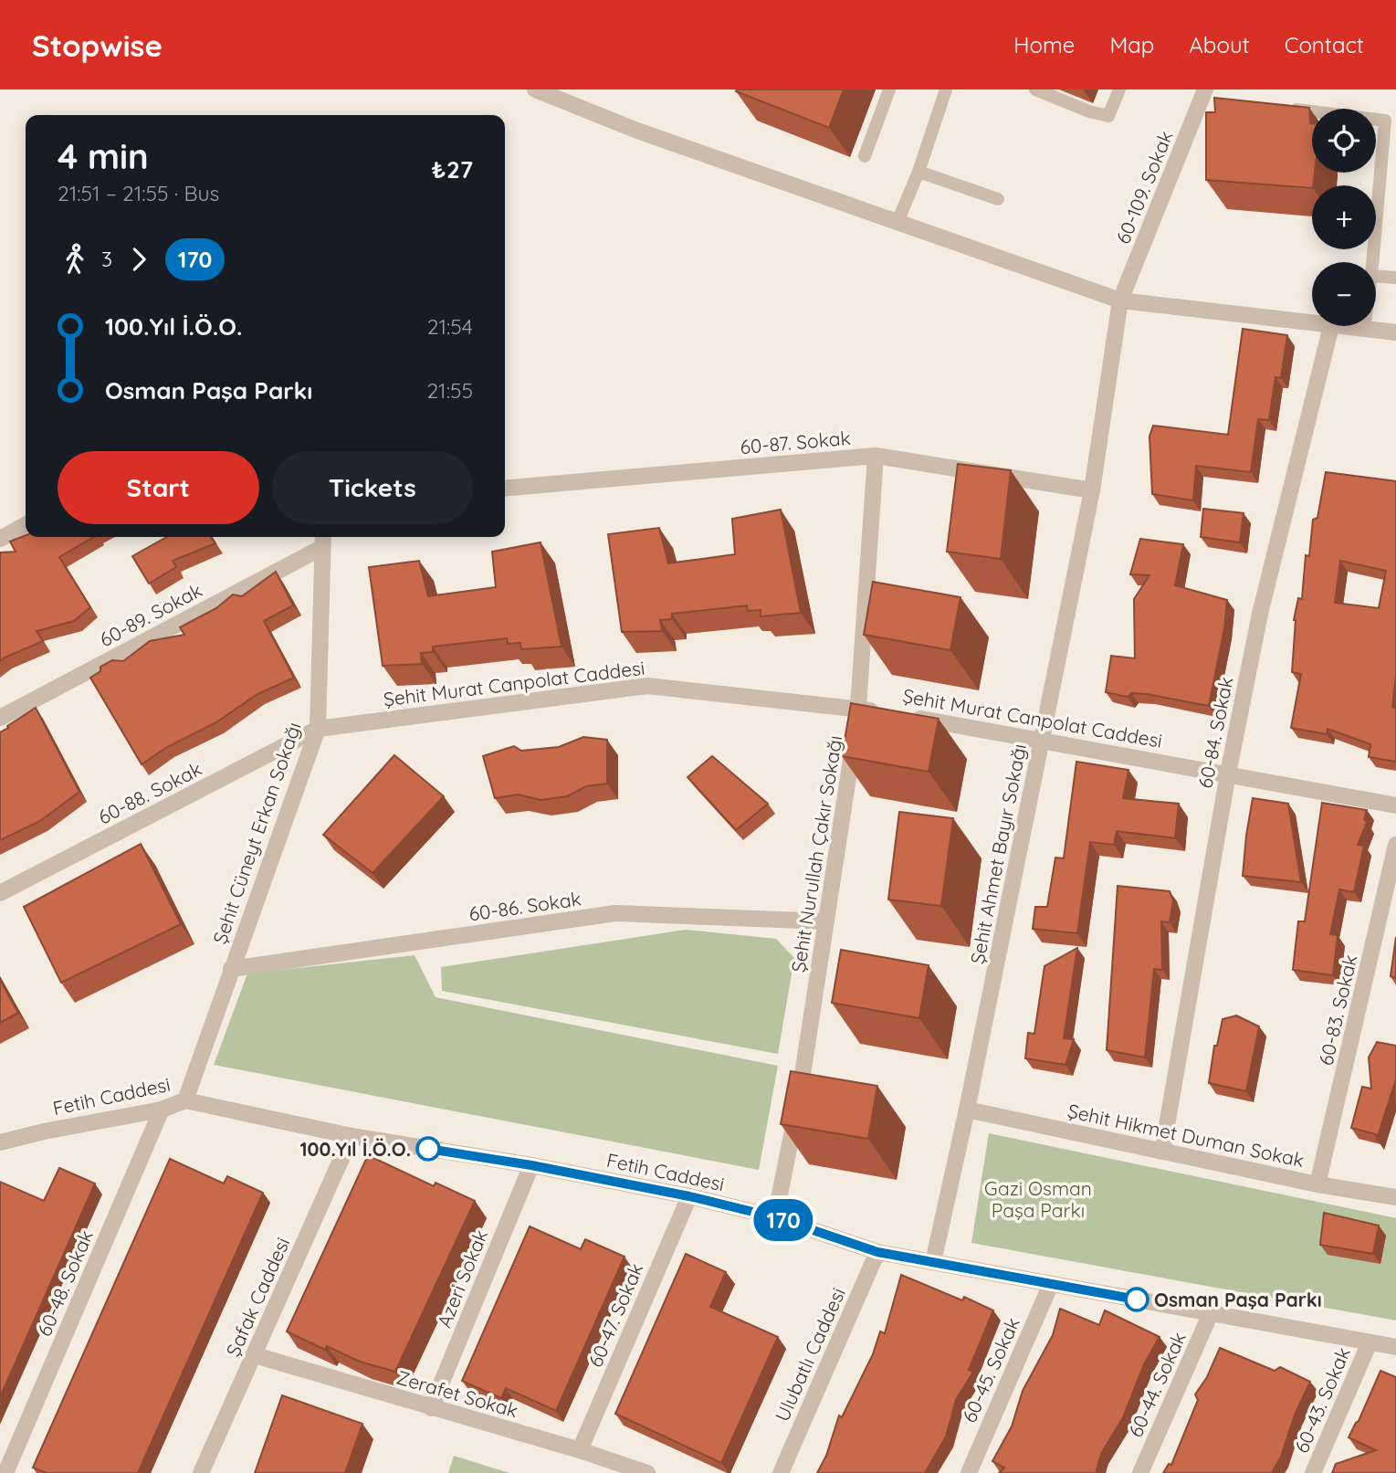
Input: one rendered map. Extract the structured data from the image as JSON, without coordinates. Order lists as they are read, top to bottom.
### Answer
{
  "streets": {
    "street": [
      "60-109. Sokak",
      "60-87. Sokak",
      "60-89. Sokak",
      "Şehit Murat Canpolat Caddesi",
      "60-84. Sokak",
      "60-88. Sokak",
      "Şehit Cüneyt Erkan Sokağı",
      "Şehit Nurullah Çakır Sokağı",
      "Şehit Ahmet Bayır Sokağı",
      "60-86. Sokak",
      "60-83. Sokak",
      "Fetih Caddesi",
      "Şehit Hikmet Duman Sokak",
      "Azeri Sokak",
      "60-48. Sokak",
      "Şafak Caddesi",
      "60-47. Sokak",
      "Ulubatlı Caddesi",
      "60-45. Sokak",
      "60-44. Sokak",
      "Zerafet Sokak",
      "60-43. Sokak"
    ]
  },
  "crossings": [
    ["60-109. Sokak", "Şehit Ahmet Bayır Sokağı"],
    ["60-87. Sokak", "Şehit Nurullah Çakır Sokağı"],
    ["60-87. Sokak", "Şehit Ahmet Bayır Sokağı"],
    ["60-89. Sokak", "Şehit Cüneyt Erkan Sokağı"],
    ["Şehit Murat Canpolat Caddesi", "60-84. Sokak"],
    ["Şehit Murat Canpolat Caddesi", "60-88. Sokak"],
    ["Şehit Murat Canpolat Caddesi", "Şehit Cüneyt Erkan Sokağı"],
    ["Şehit Murat Canpolat Caddesi", "Şehit Nurullah Çakır Sokağı"],
    ["Şehit Murat Canpolat Caddesi", "Şehit Ahmet Bayır Sokağı"],
    ["60-84. Sokak", "Şehit Hikmet Duman Sokak"],
    ["60-88. Sokak", "Şehit Cüneyt Erkan Sokağı"],
    ["Şehit Cüneyt Erkan Sokağı", "60-86. Sokak"],
    ["Şehit Cüneyt Erkan Sokağı", "Fetih Caddesi"],
    ["Şehit Nurullah Çakır Sokağı", "60-86. Sokak"],
    ["Şehit Nurullah Çakır Sokağı", "Fetih Caddesi"],
    ["Şehit Ahmet Bayır Sokağı", "Fetih Caddesi"],
    ["Şehit Ahmet Bayır Sokağı", "Şehit Hikmet Duman Sokak"],
    ["60-83. Sokak", "Şehit Hikmet Duman Sokak"],
    ["Fetih Caddesi", "Azeri Sokak"],
    ["Fetih Caddesi", "60-48. Sokak"],
    ["Fetih Caddesi", "Şafak Caddesi"],
    ["Fetih Caddesi", "60-47. Sokak"],
    ["Fetih Caddesi", "Ulubatlı Caddesi"],
    ["Fetih Caddesi", "60-45. Sokak"],
    ["Fetih Caddesi", "60-44. Sokak"],
    ["Fetih Caddesi", "60-43. Sokak"],
    ["Azeri Sokak", "Zerafet Sokak"],
    ["Şafak Caddesi", "Zerafet Sokak"],
    ["60-47. Sokak", "Zerafet Sokak"]
  ],
  "parks": ["Gazi Osman Paşa Parkı"],
  "places": ["100.Yıl İ.Ö.O.", "Osman Paşa Parkı"],
  "lines": ["bus line 170"],
  "page": {
    "header": "Stopwise",
    "nav": [
      "Home",
      "Map",
      "About",
      "Contact"
    ],
    "on_map": "170",
    "map_buttons": ["+", "−"],
    "heading": ["4 min", "21:51 – 21:55 · Bus", "₺27"],
    "legs": ["3", "170"],
    "list": [
      {
        "name": "100.Yıl İ.Ö.O.",
        "value": "21:54"
      },
      {
        "name": "Osman Paşa Parkı",
        "value": "21:55"
      }
    ],
    "buttons": ["Start", "Tickets"]
  }
}
